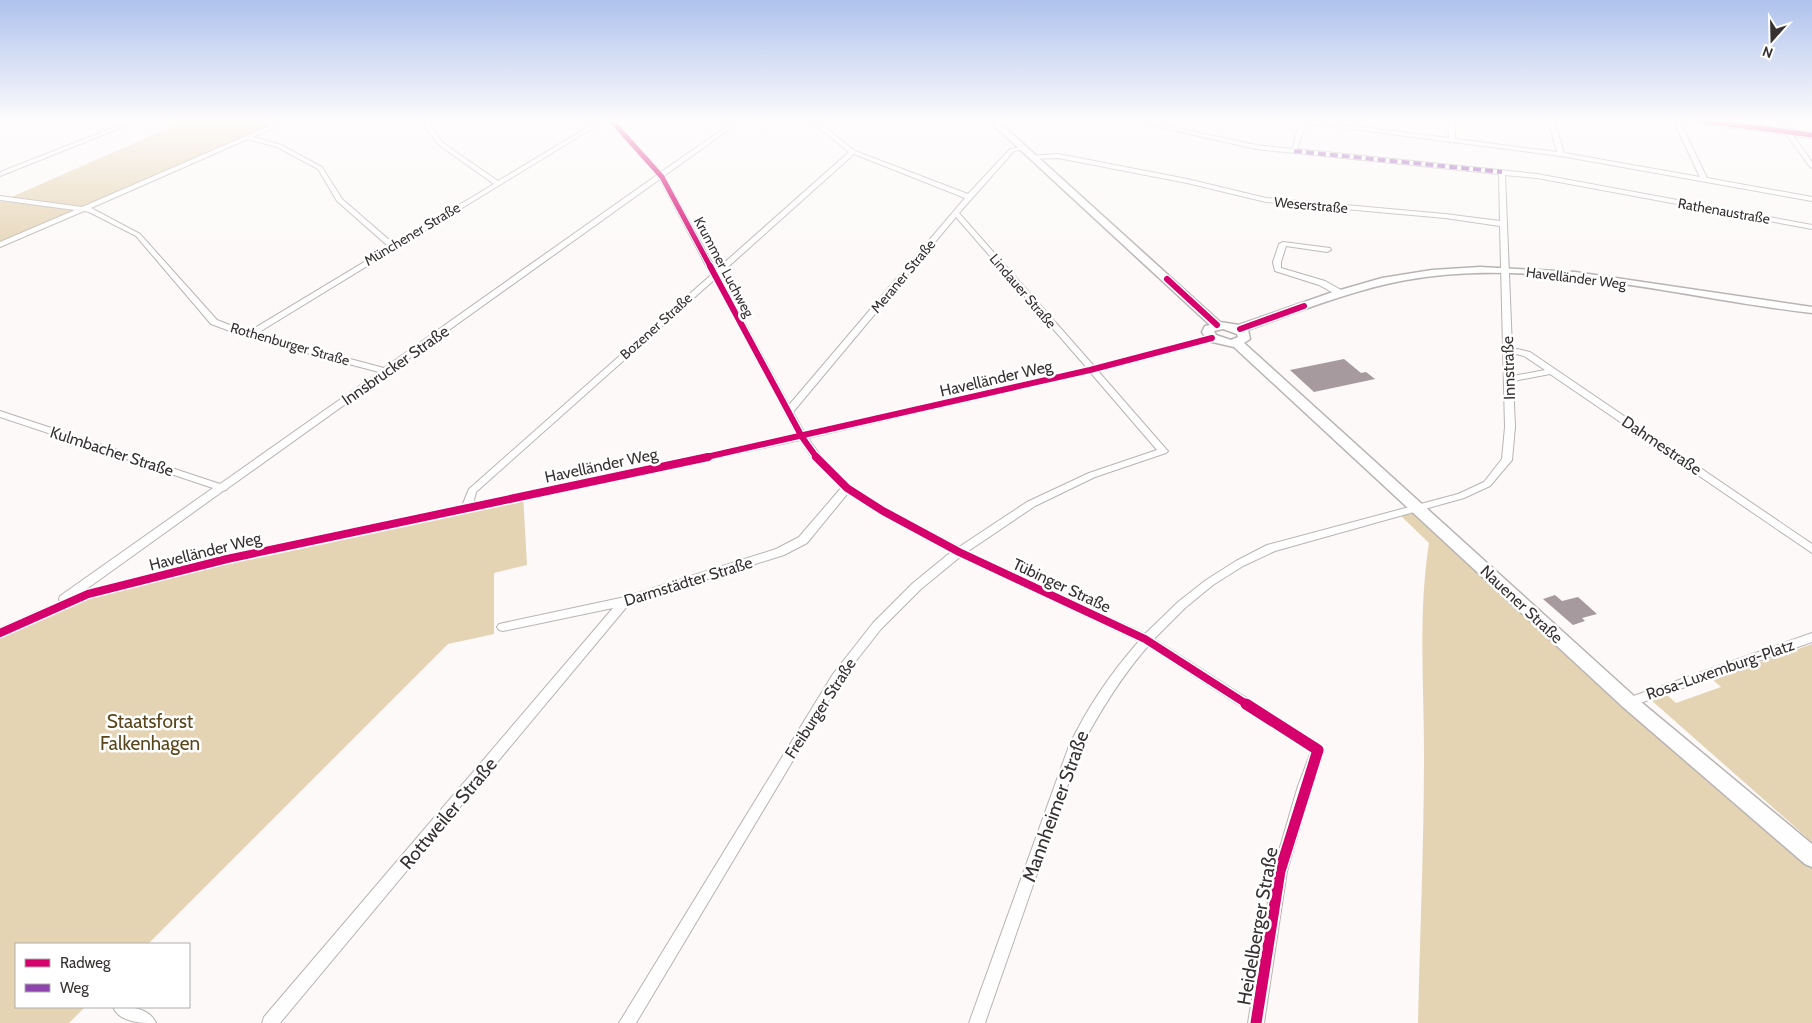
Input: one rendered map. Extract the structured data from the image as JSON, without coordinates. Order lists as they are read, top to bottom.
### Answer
{
  "streets": {
    "main road": ["Havelländer Weg", "Nauener Straße"],
    "street": [
      "Weserstraße",
      "Rathenaustraße",
      "Münchener Straße",
      "Krummer Luchweg",
      "Meraner Straße",
      "Lindauer Straße",
      "Bozener Straße",
      "Rothenburger Straße",
      "Innsbrucker Straße",
      "Innstraße",
      "Dahmestraße",
      "Kulmbacher Straße",
      "Darmstädter Straße",
      "Tübinger Straße",
      "Rosa-Luxemburg-Platz",
      "Freiburger Straße",
      "Mannheimer Straße",
      "Rottweiler Straße",
      "Heidelberger Straße"
    ]
  },
  "crossings": [
    ["Weserstraße", "Innstraße"],
    ["Rathenaustraße", "Innstraße"],
    ["Münchener Straße", "Rothenburger Straße"],
    ["Krummer Luchweg", "Meraner Straße"],
    ["Krummer Luchweg", "Havelländer Weg"],
    ["Krummer Luchweg", "Bozener Straße"],
    ["Krummer Luchweg", "Innsbrucker Straße"],
    ["Krummer Luchweg", "Tübinger Straße"],
    ["Meraner Straße", "Lindauer Straße"],
    ["Havelländer Weg", "Lindauer Straße"],
    ["Havelländer Weg", "Bozener Straße"],
    ["Havelländer Weg", "Innsbrucker Straße"],
    ["Havelländer Weg", "Innstraße"],
    ["Havelländer Weg", "Tübinger Straße"],
    ["Havelländer Weg", "Freiburger Straße"],
    ["Lindauer Straße", "Freiburger Straße"],
    ["Rothenburger Straße", "Innsbrucker Straße"],
    ["Innsbrucker Straße", "Kulmbacher Straße"],
    ["Innstraße", "Dahmestraße"],
    ["Innstraße", "Nauener Straße"],
    ["Innstraße", "Mannheimer Straße"],
    ["Darmstädter Straße", "Tübinger Straße"],
    ["Darmstädter Straße", "Rottweiler Straße"],
    ["Tübinger Straße", "Freiburger Straße"],
    ["Tübinger Straße", "Mannheimer Straße"],
    ["Tübinger Straße", "Heidelberger Straße"],
    ["Nauener Straße", "Rosa-Luxemburg-Platz"],
    ["Nauener Straße", "Mannheimer Straße"]
  ],
  "parks": ["Staatsforst Falkenhagen"],
  "legend": ["Radweg", "Weg"],
  "north": "bottom"
}
